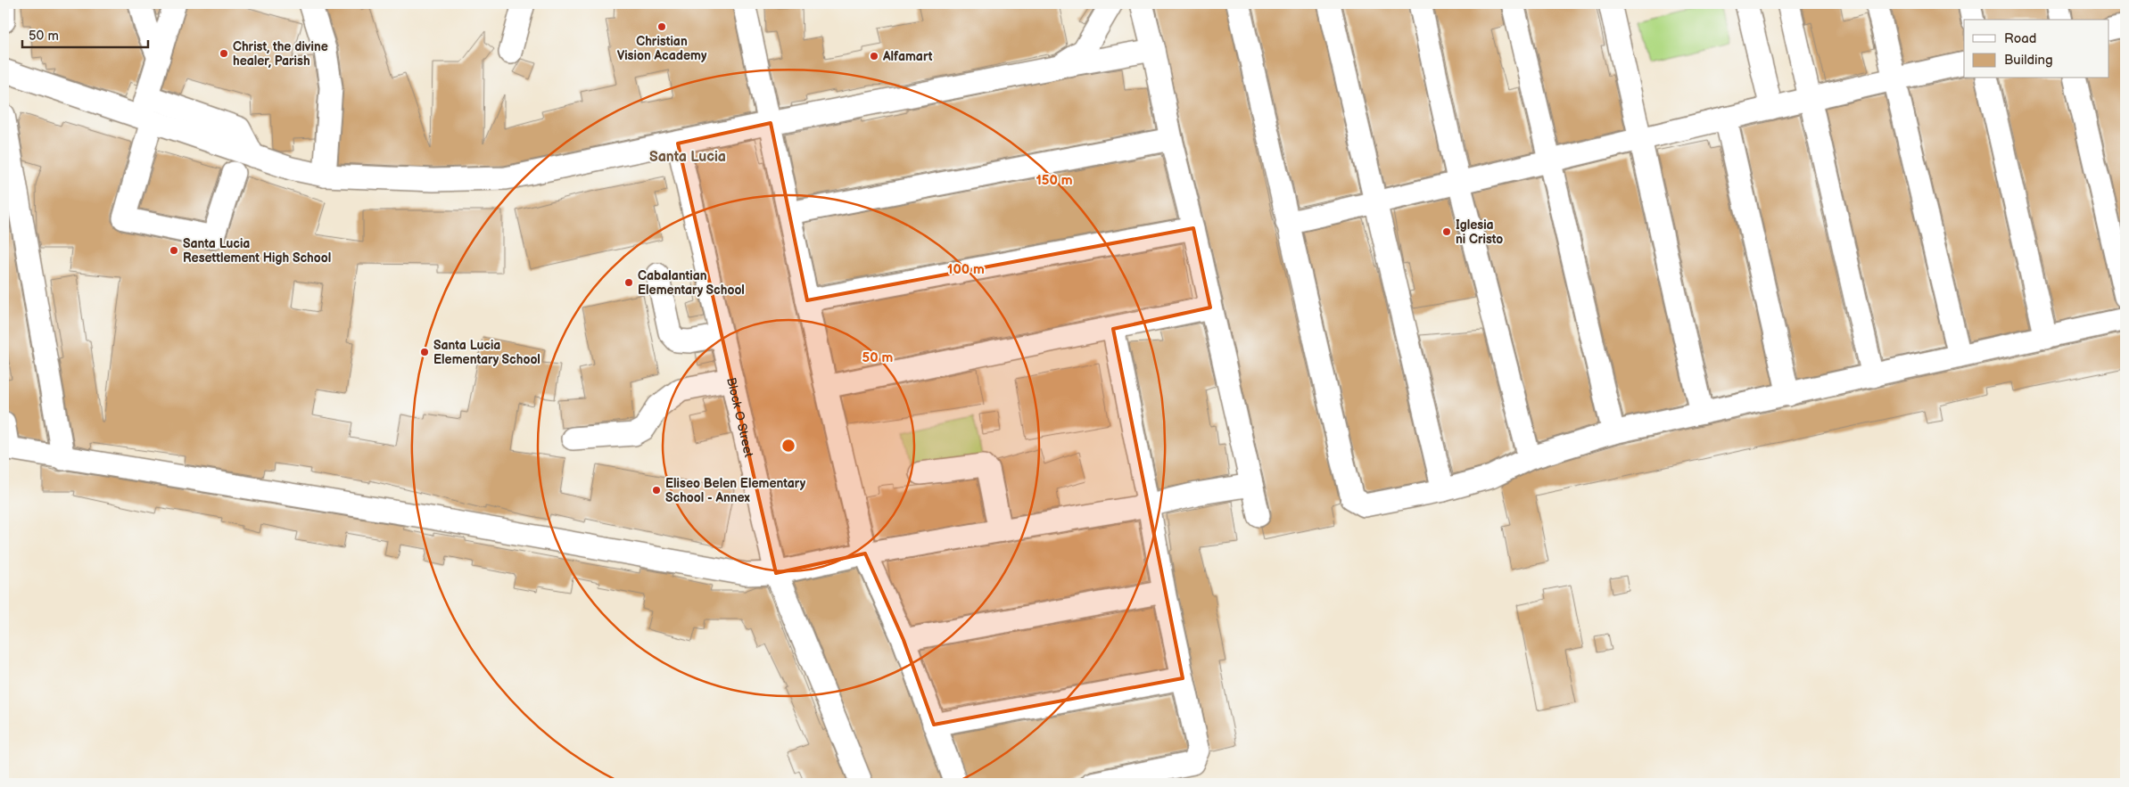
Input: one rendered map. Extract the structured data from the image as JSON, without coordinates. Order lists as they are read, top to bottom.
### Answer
{
  "streets": {
    "street": ["Block O Street"]
  },
  "districts": ["Santa Lucia"],
  "places": [
    "Christian Vision Academy",
    "Christ, the divine healer, Parish",
    "Alfamart",
    "Iglesia ni Cristo",
    "Santa Lucia Resettlement High School",
    "Cabalantian Elementary School",
    "Santa Lucia Elementary School",
    "Eliseo Belen Elementary School - Annex"
  ],
  "legend": ["Road", "Building"],
  "scale_bar": "50 m",
  "rings": ["150 m", "100 m", "50 m"]
}
